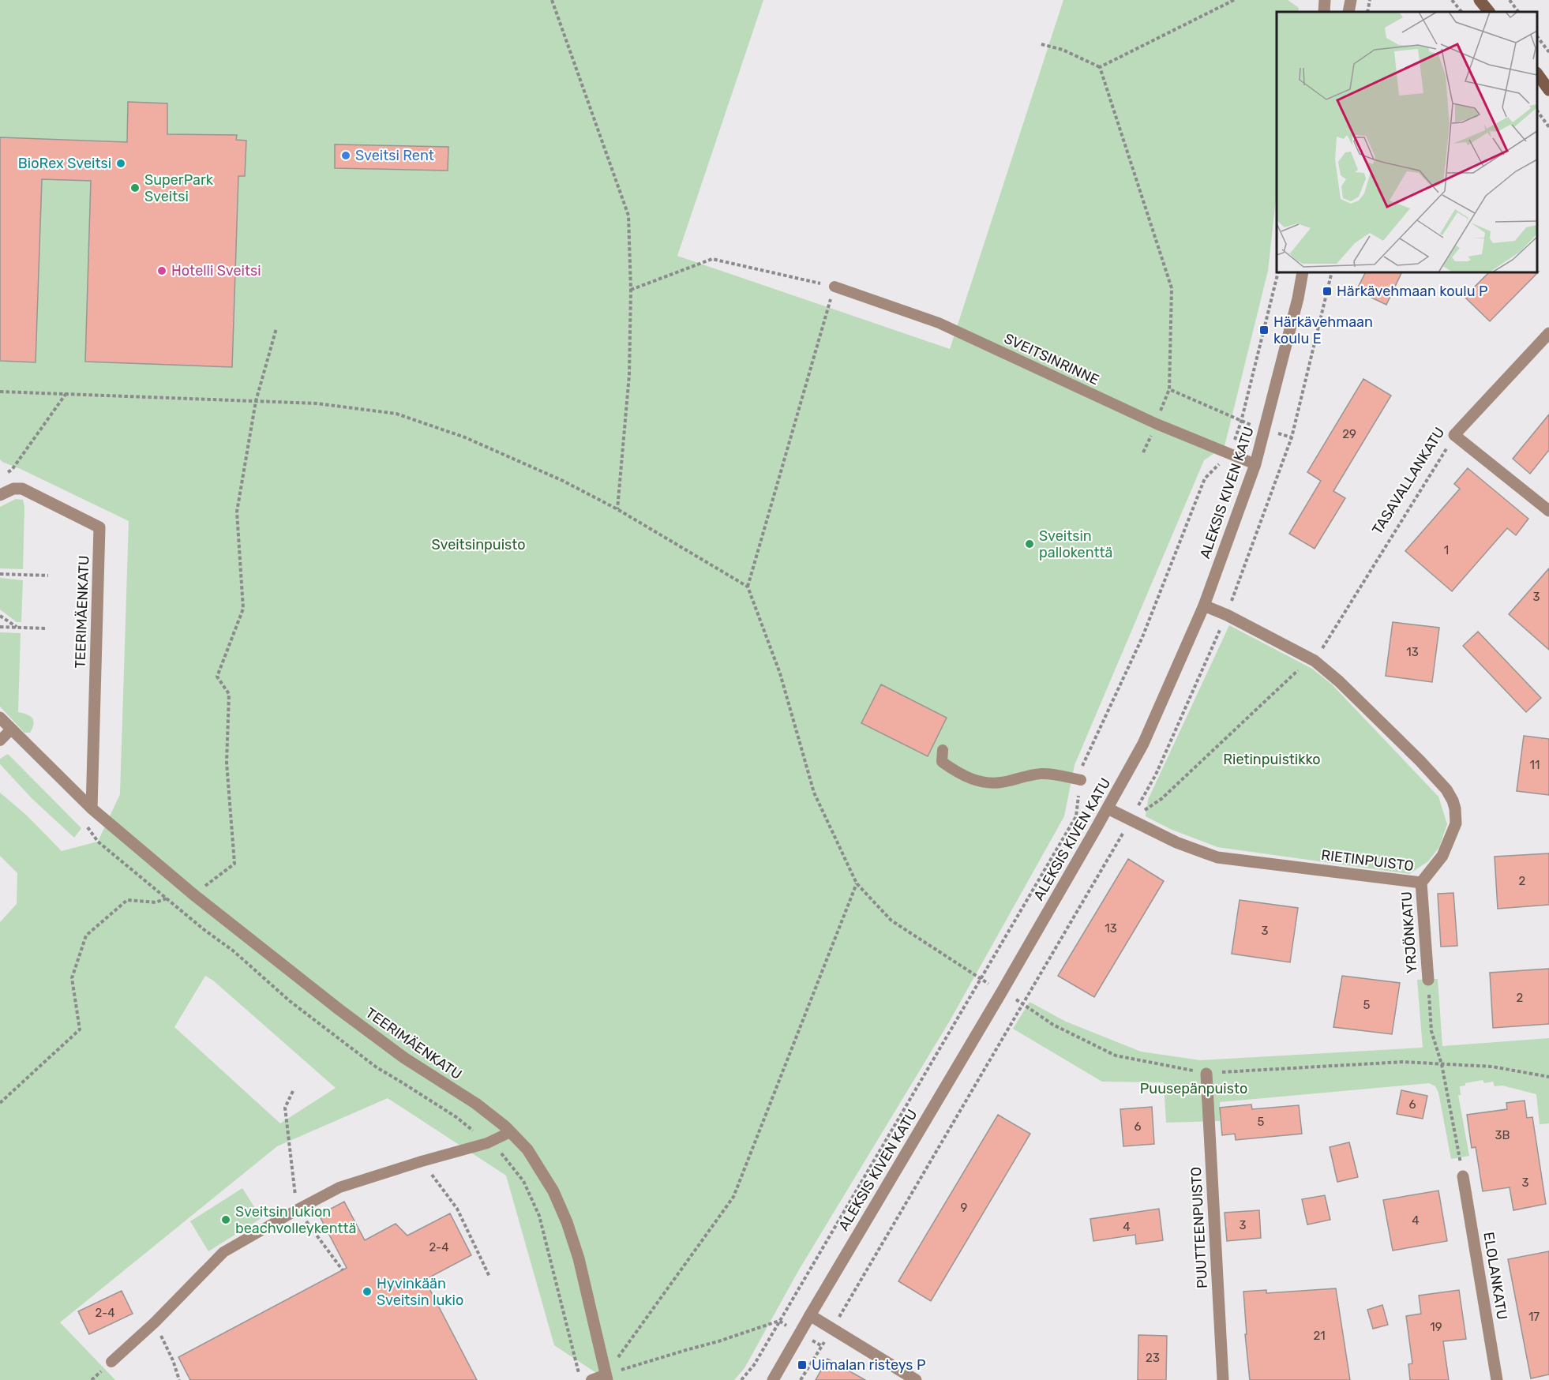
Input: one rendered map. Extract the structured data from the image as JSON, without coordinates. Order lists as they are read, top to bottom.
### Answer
{
  "streets": {
    "street": [
      "TASAVALLANKATU",
      "ALEKSIS KIVEN KATU",
      "TEERIMÄENKATU",
      "RIETINPUISTO",
      "YRJÖNKATU",
      "PUUTTEENPUISTO",
      "ELOLANKATU"
    ],
    "lane": ["SVEITSINRINNE"]
  },
  "crossings": [
    ["SVEITSINRINNE", "ALEKSIS KIVEN KATU"],
    ["TASAVALLANKATU", "RIETINPUISTO"],
    ["ALEKSIS KIVEN KATU", "RIETINPUISTO"],
    ["RIETINPUISTO", "YRJÖNKATU"]
  ],
  "parks": ["Sveitsinpuisto", "Rietinpuistikko", "Puusepänpuisto"],
  "places": {
    "other": [
      "Sveitsi Rent",
      "BioRex Sveitsi",
      "SuperPark Sveitsi",
      "Hotelli Sveitsi",
      "Sveitsin pallokenttä",
      "Sveitsin lukion beachvolleykenttä",
      "Hyvinkään Sveitsin lukio"
    ],
    "transit": ["Härkävehmaan koulu P", "Härkävehmaan koulu E", "Uimalan risteys P"]
  },
  "house_numbers": [
    "29",
    "1",
    "3",
    "13",
    "11",
    "2",
    "13",
    "3",
    "2",
    "5",
    "6",
    "5",
    "6",
    "3B",
    "3",
    "9",
    "4",
    "3",
    "4",
    "2-4",
    "2-4",
    "17",
    "19",
    "21",
    "23"
  ]
}
